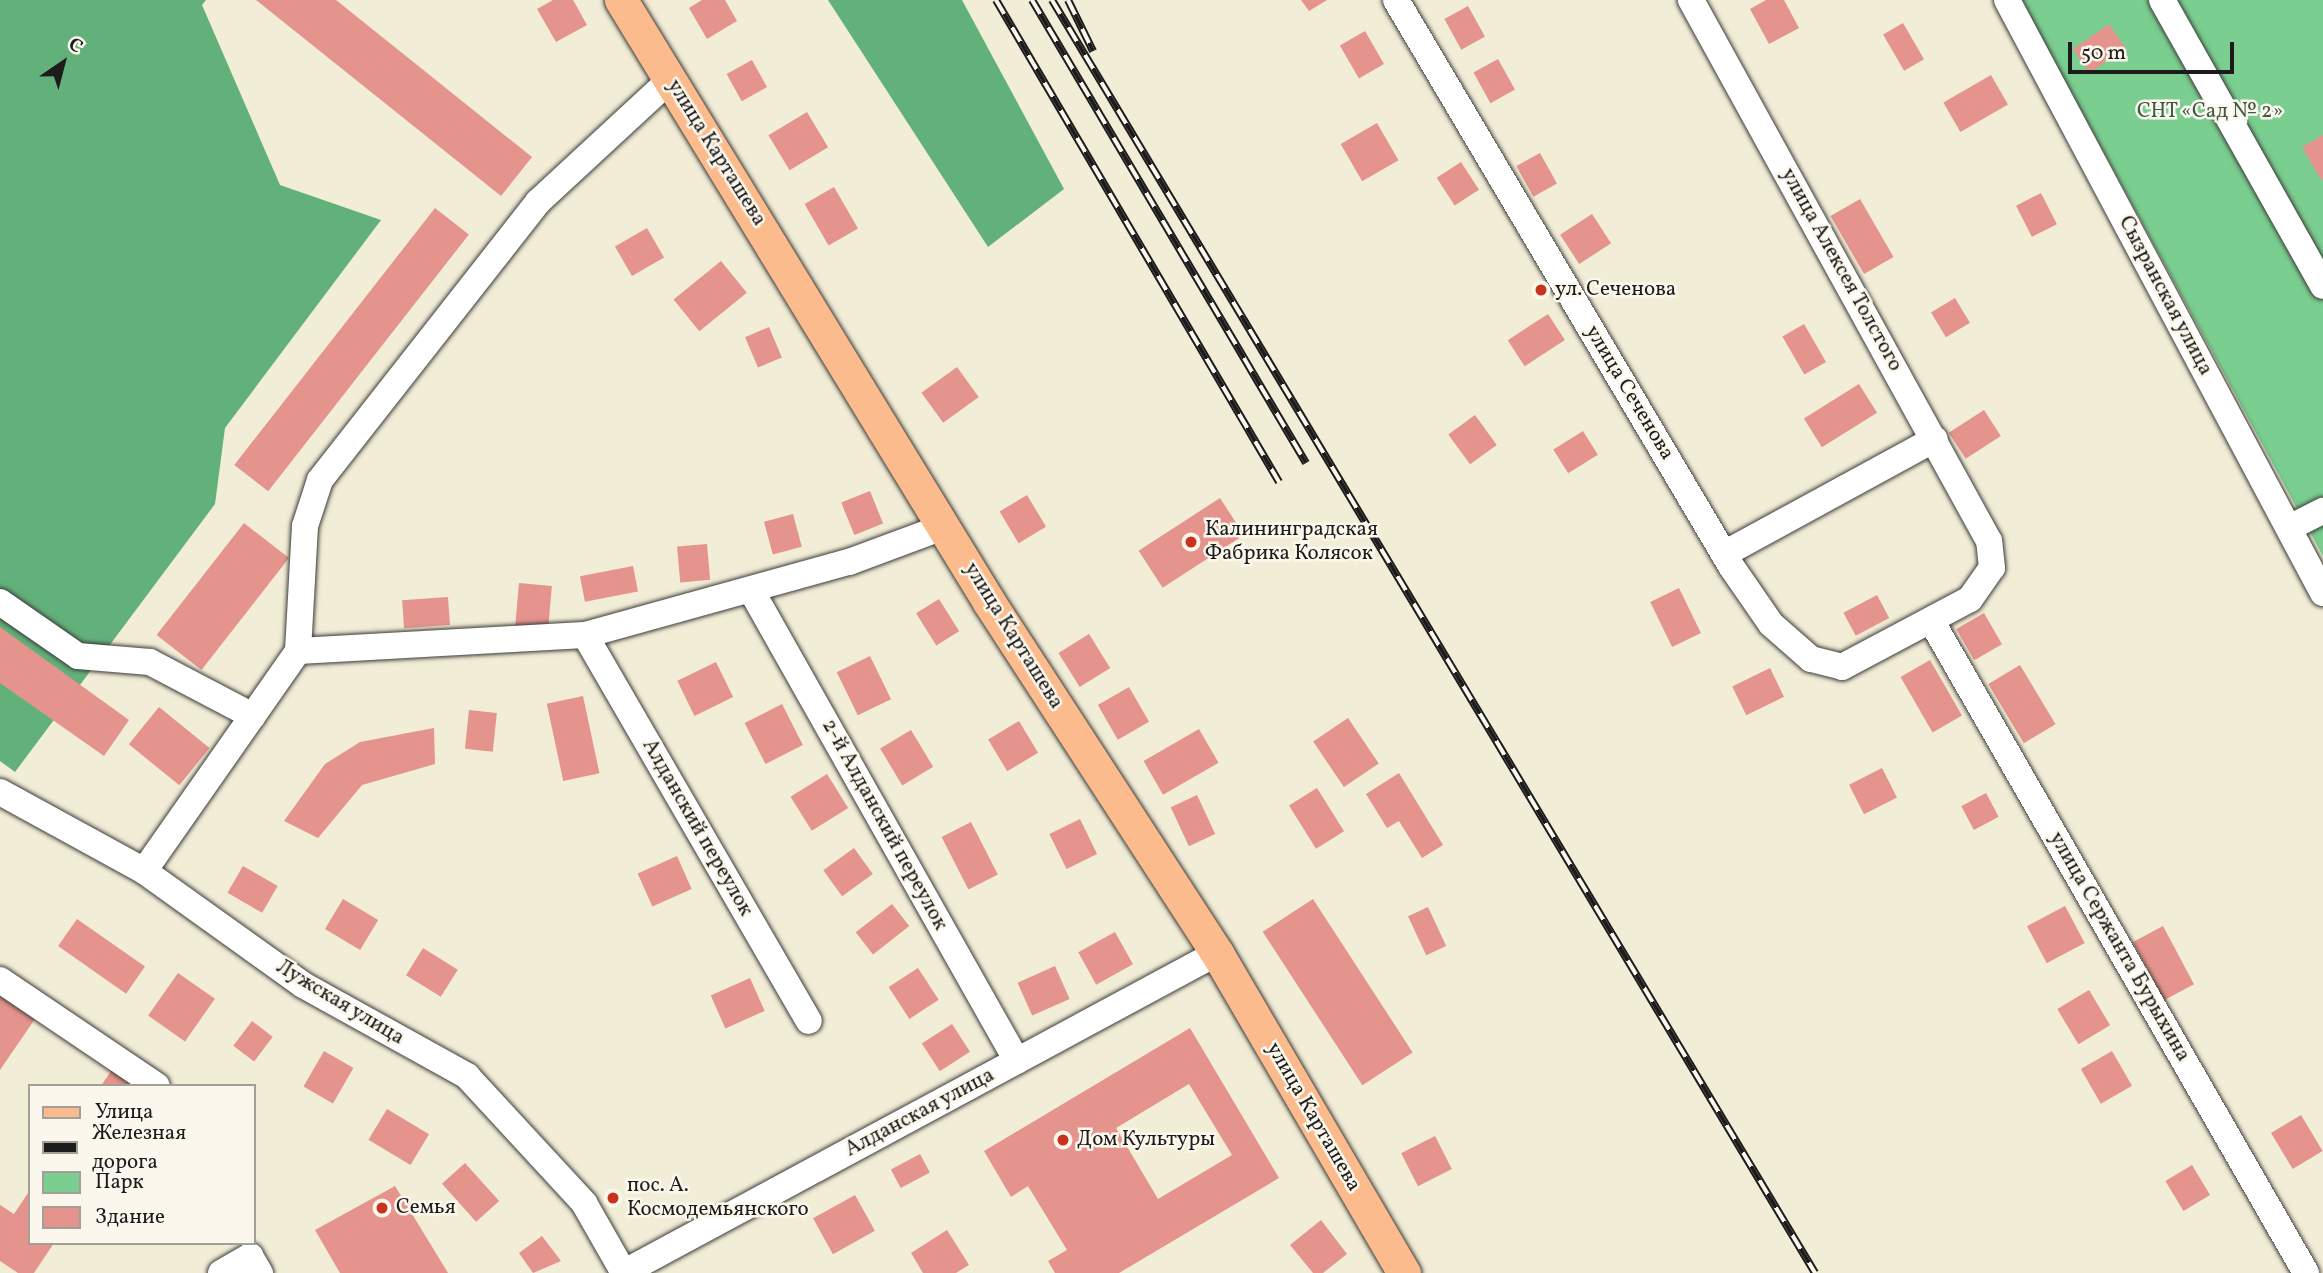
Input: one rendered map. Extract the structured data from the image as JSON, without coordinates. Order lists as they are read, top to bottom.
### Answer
{
  "streets": {
    "main road": ["улица Карташева"],
    "street": [
      "улица Алексея Толстого",
      "Сызранская улица",
      "улица Сеченова",
      "2-й Алданский переулок",
      "Алданский переулок",
      "улица Сержанта Бурыхина",
      "Лужская улица",
      "Алданская улица"
    ]
  },
  "crossings": [
    ["улица Карташева", "Алданская улица"],
    ["улица Алексея Толстого", "улица Сеченова"],
    ["улица Сеченова", "улица Сержанта Бурыхина"],
    ["2-й Алданский переулок", "Алданская улица"],
    ["Лужская улица", "Алданская улица"]
  ],
  "parks": ["СНТ «Сад № 2»"],
  "places": [
    "ул. Сеченова",
    "Калининградская Фабрика Колясок",
    "Дом Культуры",
    "пос. А. Космодемьянского",
    "Семья"
  ],
  "legend": [
    "Улица",
    "Железная дорога",
    "Парк",
    "Здание"
  ],
  "scale_bar": "50 m",
  "north": "top right"
}
